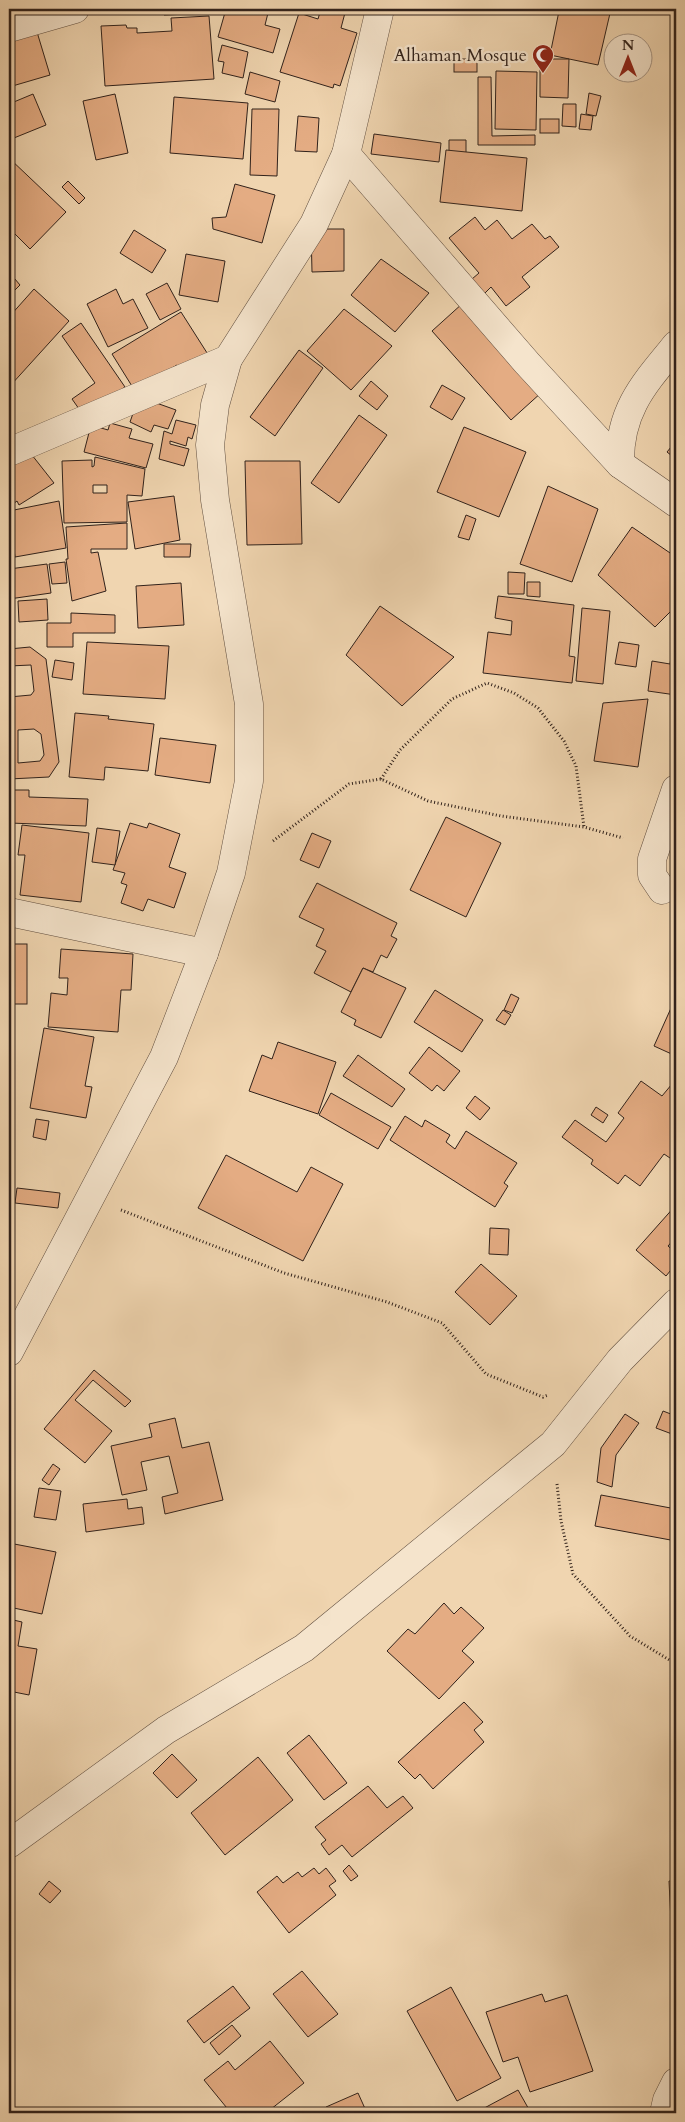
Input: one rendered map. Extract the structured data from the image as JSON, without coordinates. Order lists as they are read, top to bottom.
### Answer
{
  "places": {
    "mosque": ["Alhaman Mosque"]
  },
  "north": "top"
}
